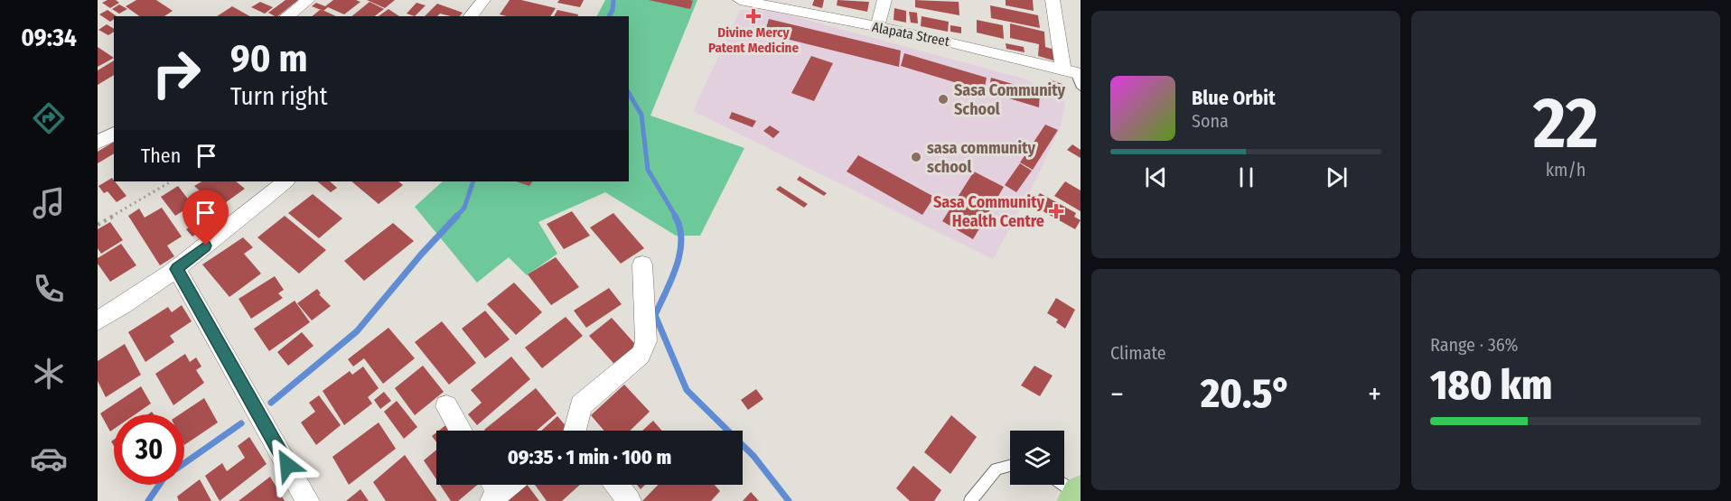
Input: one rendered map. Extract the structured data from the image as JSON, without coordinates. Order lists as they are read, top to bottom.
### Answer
{
  "streets": {
    "street": ["Alapata Street"]
  },
  "places": {
    "health": ["Divine Mercy Patent Medicine", "Sasa Community Health Centre"],
    "other": ["Sasa Community School", "sasa community school"]
  },
  "page": {
    "tabs": "09:34",
    "tile": [
      ["22", "km/h"],
      "Climate",
      ["Range · 36%", "180 km"]
    ],
    "turn": ["90 m", "Turn right"],
    "song": ["Blue Orbit", "Sona"],
    "then": "Then",
    "heat": ["−", "20.5°", "+"],
    "limit": "30",
    "trip": "09:35 · 1 min · 100 m"
  }
}
